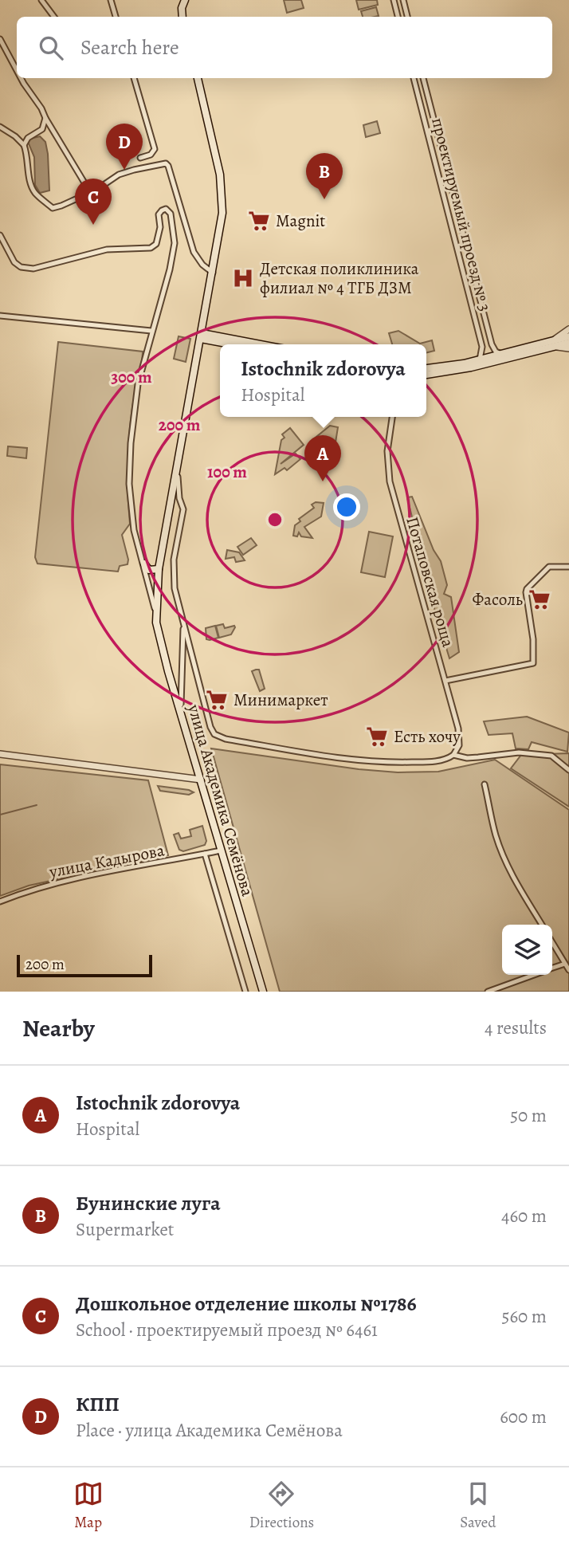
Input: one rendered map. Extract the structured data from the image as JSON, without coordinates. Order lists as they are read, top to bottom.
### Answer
{
  "streets": {
    "main road": ["улица Академика Семёнова"],
    "street": ["проектируемый проезд № 3", "Потаповская роща", "улица Кадырова"]
  },
  "crossings": [
    ["улица Академика Семёнова", "улица Кадырова"]
  ],
  "places": {
    "supermarket": [
      "Magnit",
      "Фасоль",
      "Минимаркет",
      "Есть хочу"
    ],
    "hospital": ["Детская поликлиника филиал № 4 ТГБ ДЗМ"]
  },
  "scale_bar": "200 m",
  "page": {
    "search": "Search here",
    "pins": [
      "D",
      "B",
      "C",
      "A"
    ],
    "popup": ["Istochnik zdorovya", "Hospital"],
    "scale": "200 m",
    "heading": ["Nearby", "4 results"],
    "list": [
      {
        "mark": "A",
        "name": "Istochnik zdorovya",
        "note": "Hospital",
        "value": "50 m"
      },
      {
        "mark": "B",
        "name": "Бунинские луга",
        "note": "Supermarket",
        "value": "460 m"
      },
      {
        "mark": "C",
        "name": "Дошкольное отделение школы №1786",
        "note": "School · проектируемый проезд № 6461",
        "value": "560 m"
      },
      {
        "mark": "D",
        "name": "КПП",
        "note": "Place · улица Академика Семёнова",
        "value": "600 m"
      }
    ],
    "nav": ["Map", "Directions", "Saved"]
  },
  "rings": ["300 m", "200 m", "100 m"]
}
